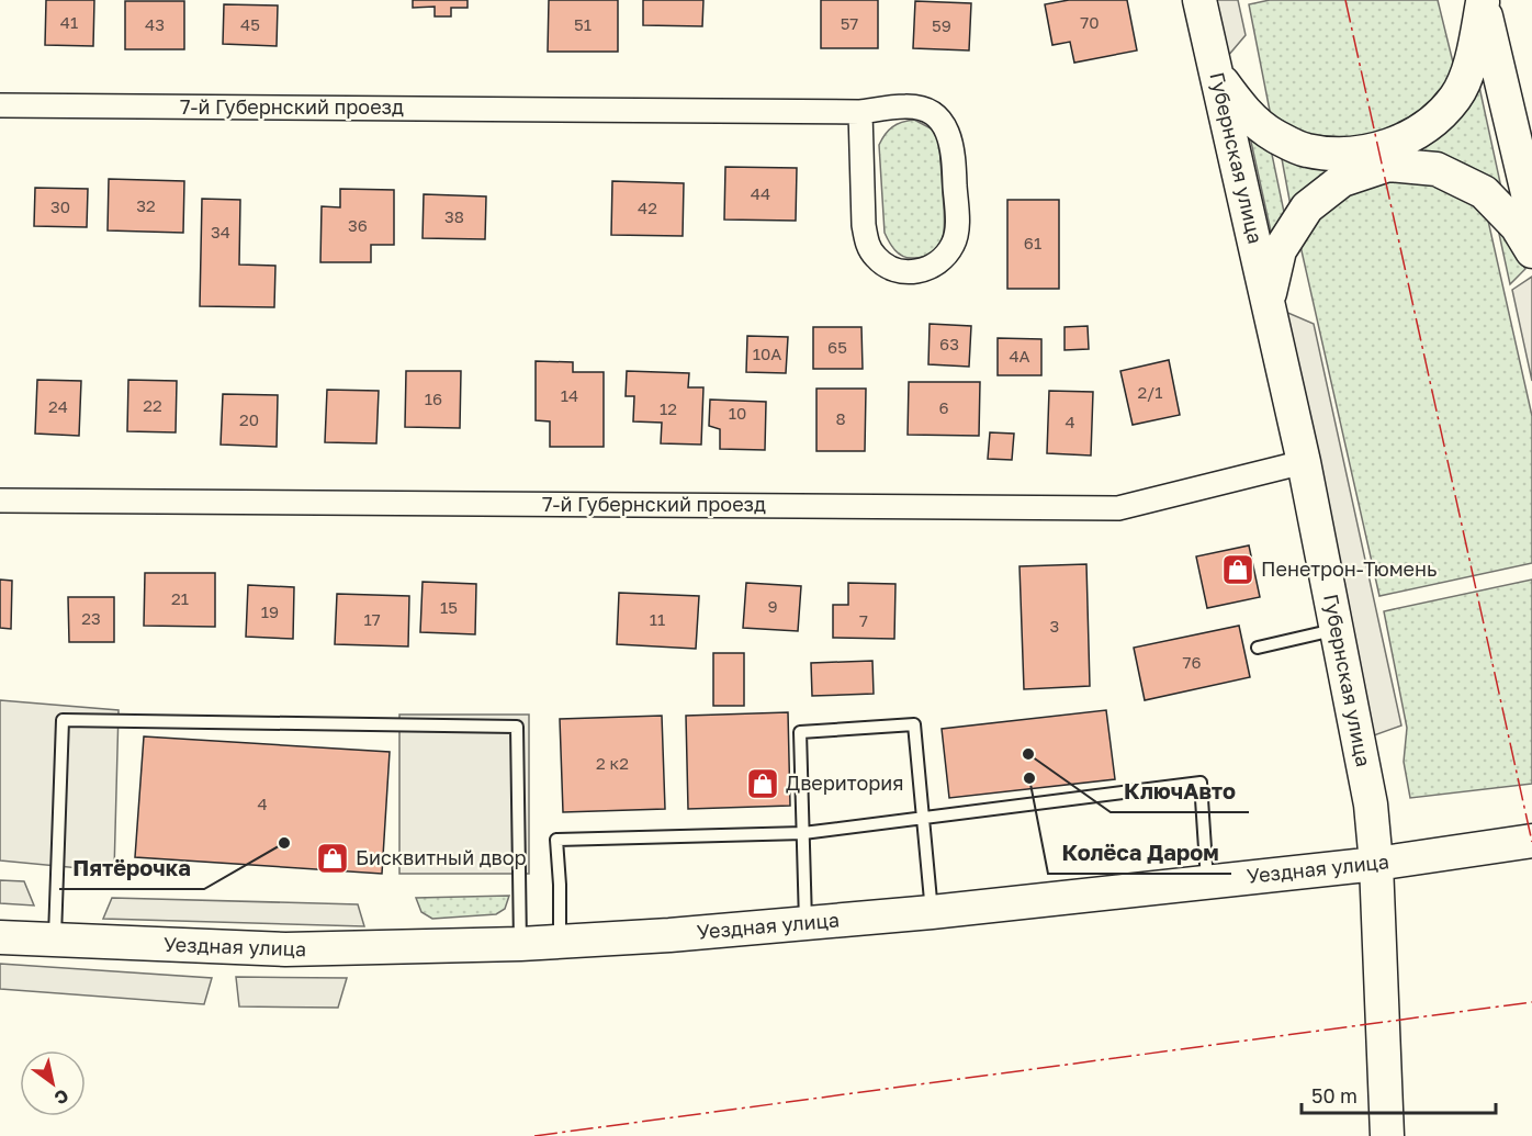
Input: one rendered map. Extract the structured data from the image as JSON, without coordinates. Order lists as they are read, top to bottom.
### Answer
{
  "streets": {
    "street": ["7-й Губернский проезд", "Губернская улица", "Уездная улица"]
  },
  "crossings": [
    ["7-й Губернский проезд", "Губернская улица"],
    ["Губернская улица", "Уездная улица"]
  ],
  "places": {
    "shop": ["Пенетрон-Тюмень", "Дверитория", "Бисквитный двор"],
    "other": ["КлючАвто", "Колёса Даром", "Пятёрочка"]
  },
  "house_numbers": [
    "41",
    "70",
    "57",
    "43",
    "45",
    "51",
    "59",
    "44",
    "32",
    "30",
    "42",
    "38",
    "36",
    "34",
    "61",
    "63",
    "65",
    "10А",
    "4А",
    "2/1",
    "14",
    "16",
    "22",
    "24",
    "6",
    "12",
    "10",
    "8",
    "20",
    "4",
    "21",
    "9",
    "15",
    "19",
    "23",
    "17",
    "11",
    "7",
    "3",
    "76",
    "2 к2",
    "4"
  ],
  "scale_bar": "50 m",
  "north": "bottom right"
}
